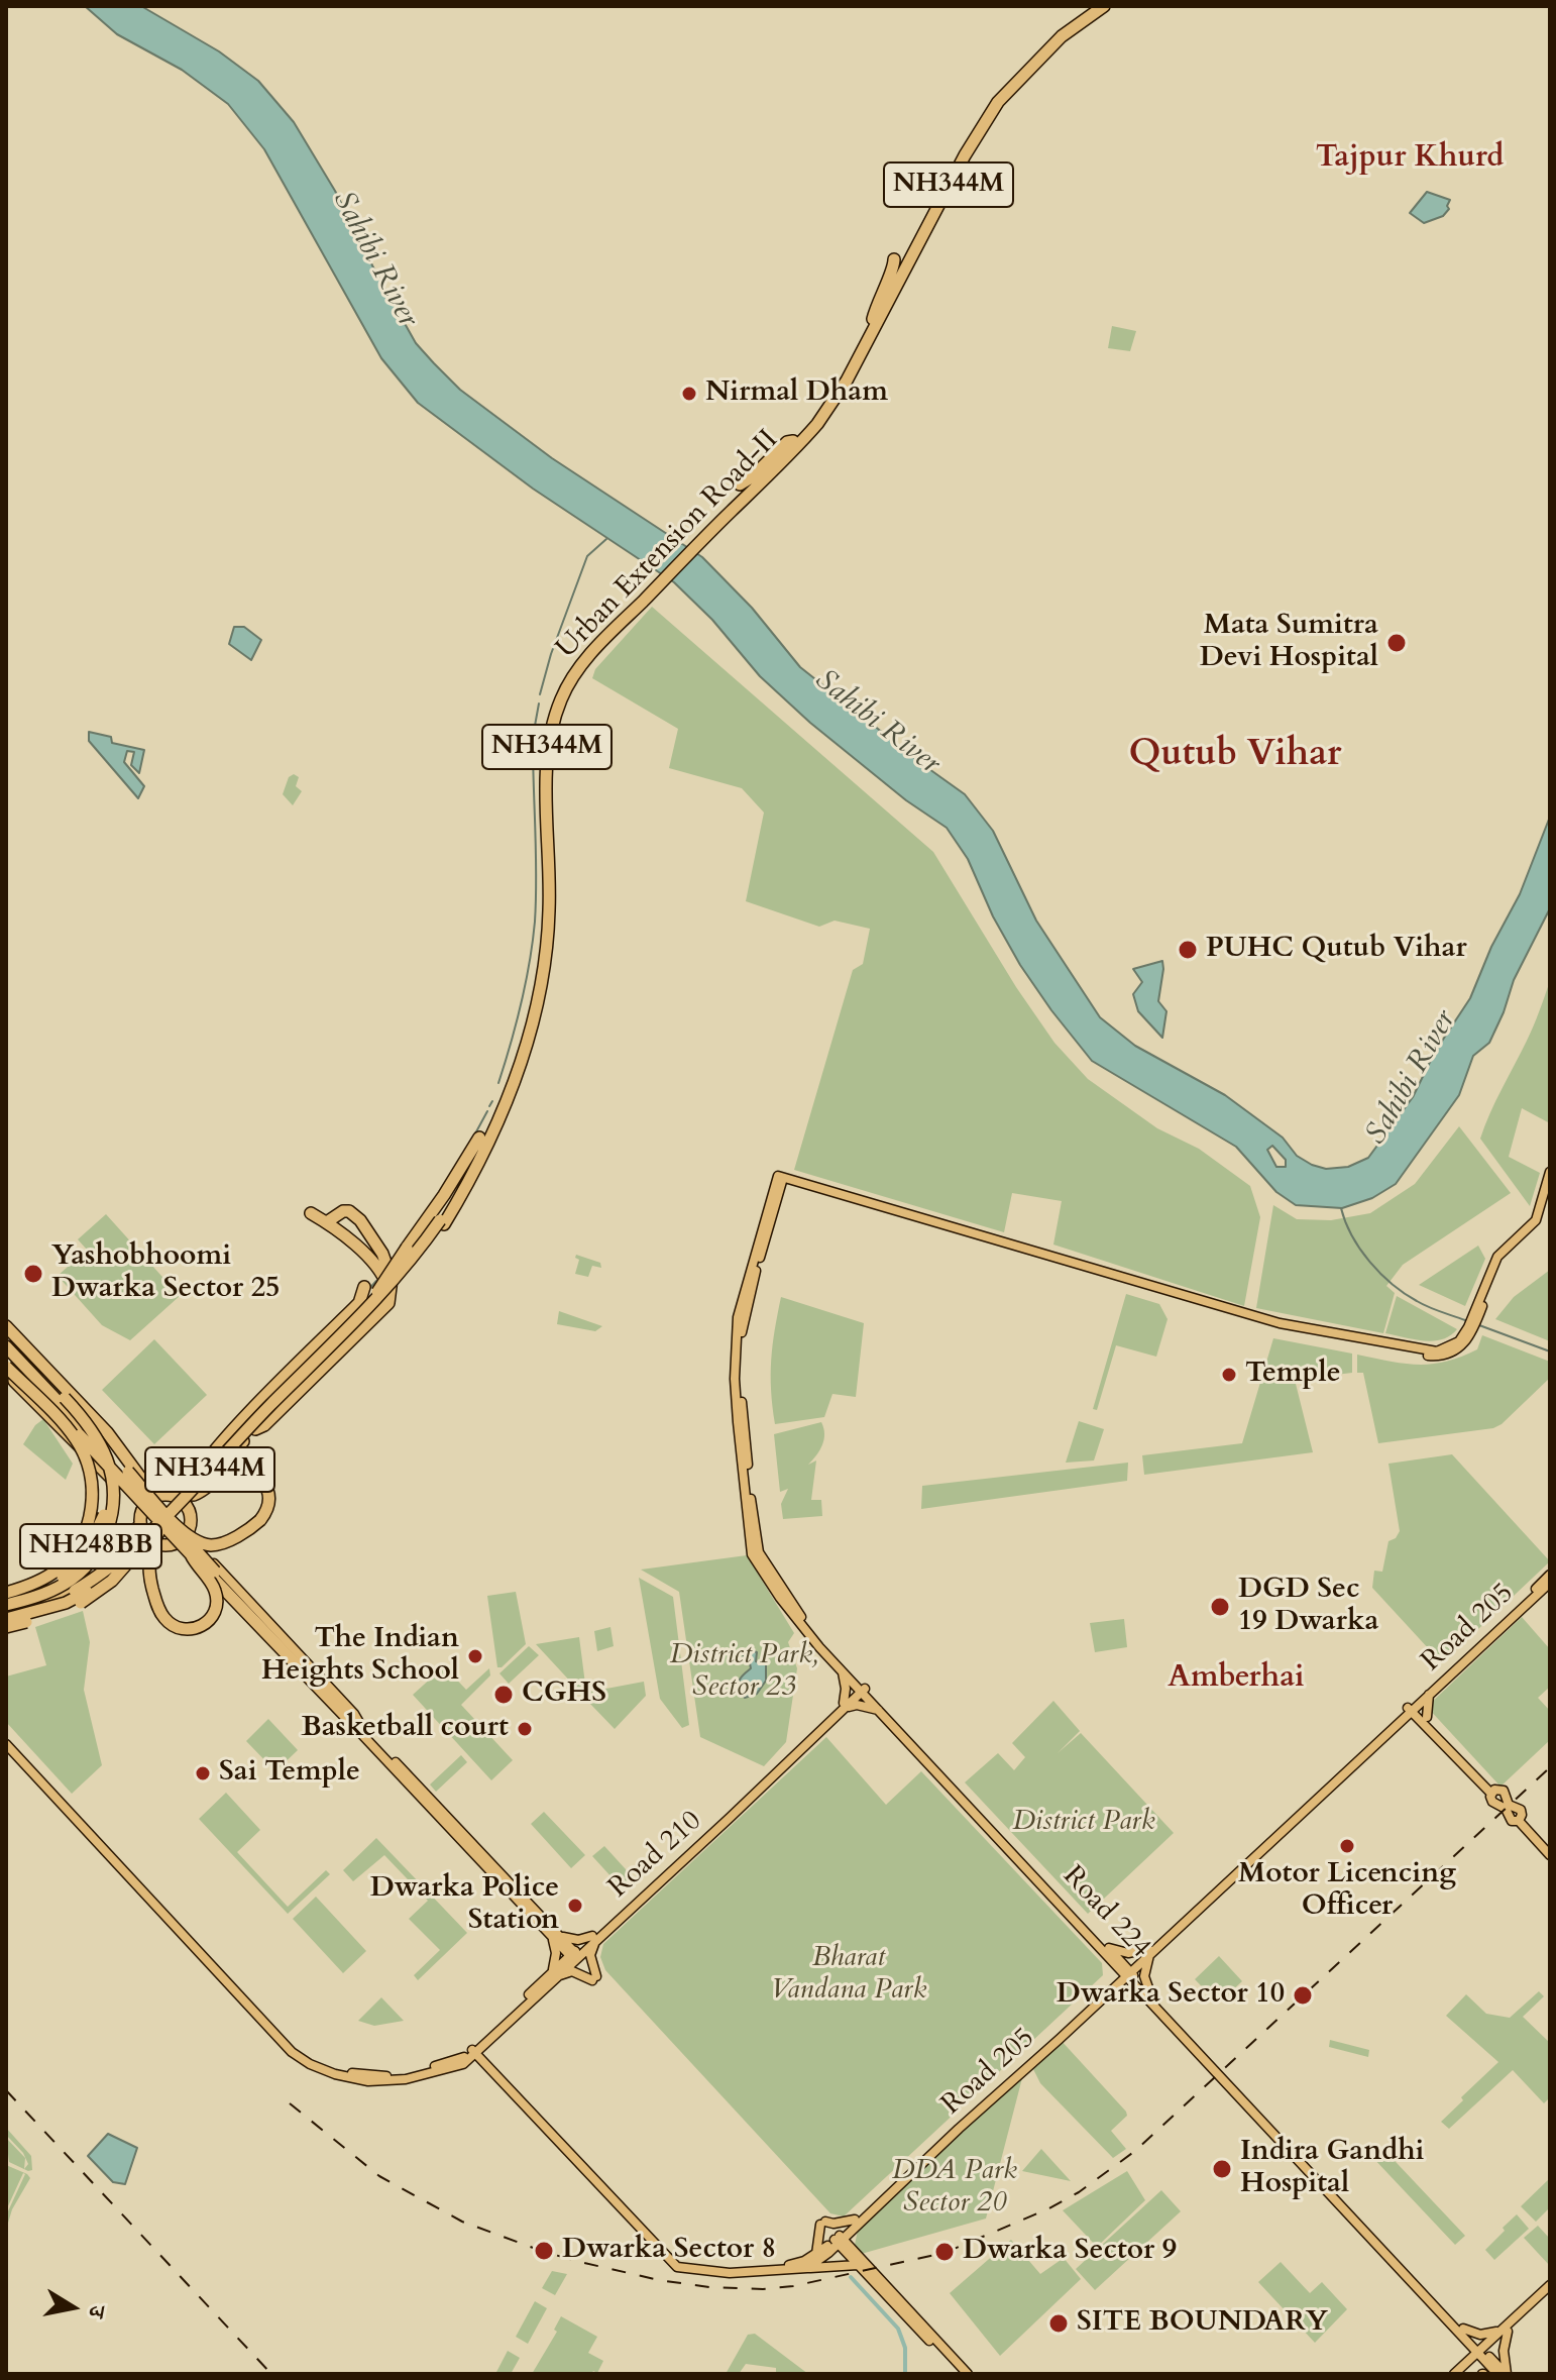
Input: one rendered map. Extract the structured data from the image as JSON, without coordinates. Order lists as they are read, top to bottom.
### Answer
{
  "streets": {
    "highway": ["NH344M", "Urban Extension Road-II", "NH248BB"],
    "main road": ["Road 205", "Road 210", "Road 224"]
  },
  "crossings": [
    ["Road 205", "Road 210"],
    ["Road 205", "Road 224"],
    ["Road 210", "Road 224"]
  ],
  "districts": ["Tajpur Khurd", "Qutub Vihar", "Amberhai"],
  "water": ["Sahibi River"],
  "parks": [
    "District Park, Sector 23",
    "District Park",
    "Bharat Vandana Park",
    "DDA Park Sector 20"
  ],
  "places": [
    "Nirmal Dham",
    "Mata Sumitra Devi Hospital",
    "PUHC Qutub Vihar",
    "Yashobhoomi Dwarka Sector 25",
    "Temple",
    "DGD Sec 19 Dwarka",
    "The Indian Heights School",
    "CGHS",
    "Basketball court",
    "Sai Temple",
    "Motor Licencing Officer",
    "Dwarka Police Station",
    "Dwarka Sector 10",
    "Indira Gandhi Hospital",
    "Dwarka Sector 8",
    "Dwarka Sector 9",
    "SITE BOUNDARY"
  ],
  "north": "right"
}
